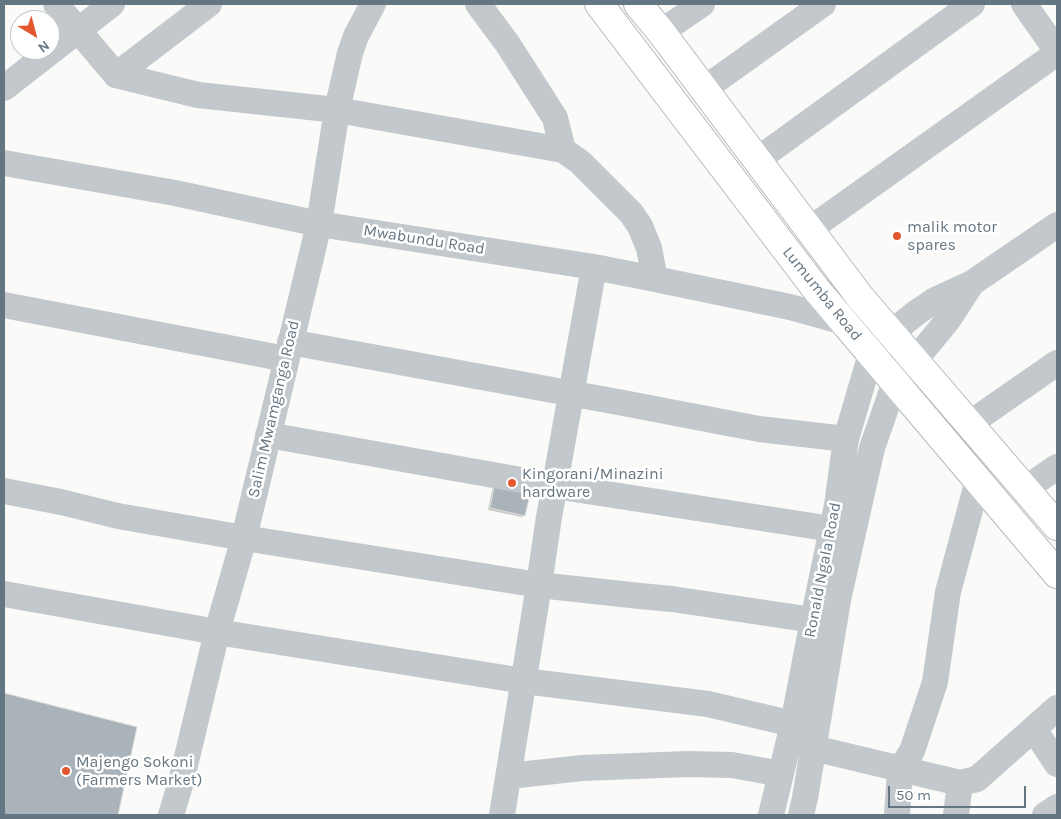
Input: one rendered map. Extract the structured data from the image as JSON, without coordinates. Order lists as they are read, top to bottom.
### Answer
{
  "streets": {
    "main road": ["Lumumba Road"],
    "street": ["Mwabundu Road", "Salim Mwamganga Road", "Ronald Ngala Road"]
  },
  "crossings": [
    ["Mwabundu Road", "Lumumba Road"],
    ["Mwabundu Road", "Salim Mwamganga Road"],
    ["Lumumba Road", "Ronald Ngala Road"]
  ],
  "places": ["malik motor spares", "Kingorani/Minazini hardware", "Majengo Sokoni (Farmers Market)"],
  "scale_bar": "50 m",
  "north": "bottom right"
}
